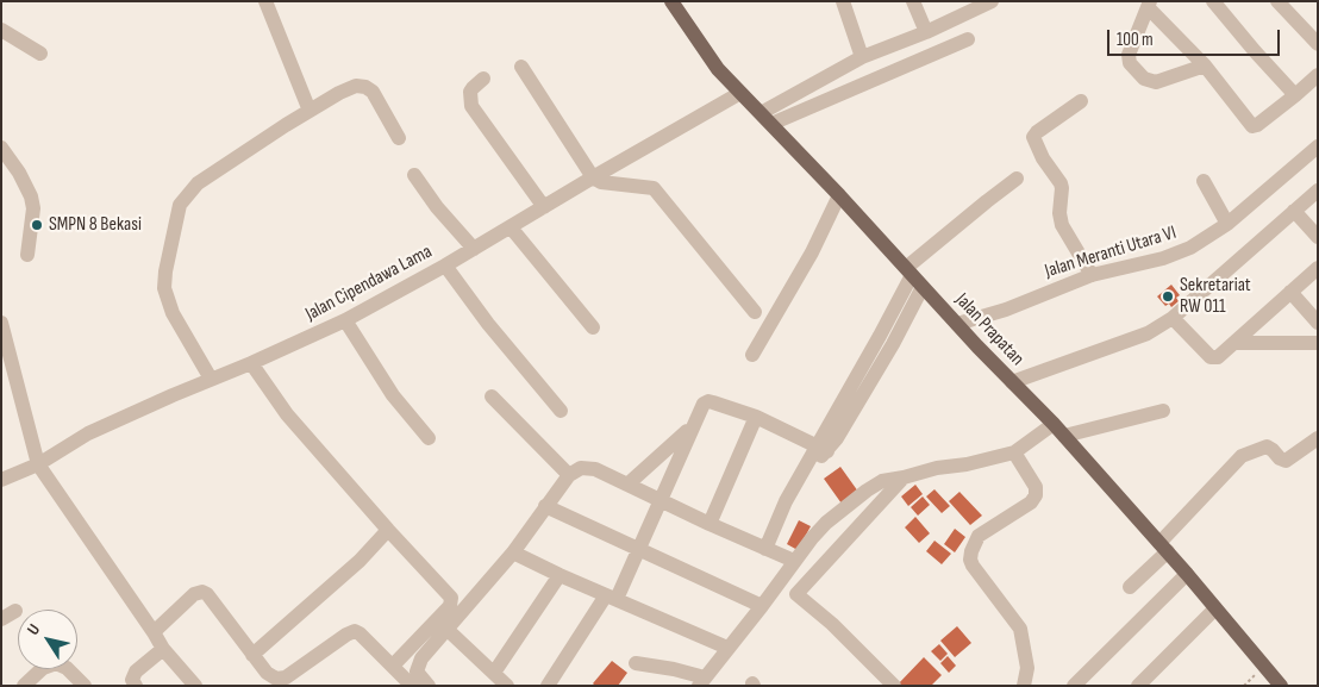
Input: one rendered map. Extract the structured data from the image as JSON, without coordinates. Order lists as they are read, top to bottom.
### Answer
{
  "streets": {
    "main road": ["Jalan Prapatan"],
    "street": ["Jalan Meranti Utara VI", "Jalan Cipendawa Lama"]
  },
  "crossings": [
    ["Jalan Meranti Utara VI", "Jalan Prapatan"],
    ["Jalan Cipendawa Lama", "Jalan Prapatan"]
  ],
  "places": ["SMPN 8 Bekasi", "Sekretariat RW 011"],
  "scale_bar": "100 m",
  "north": "top left"
}
